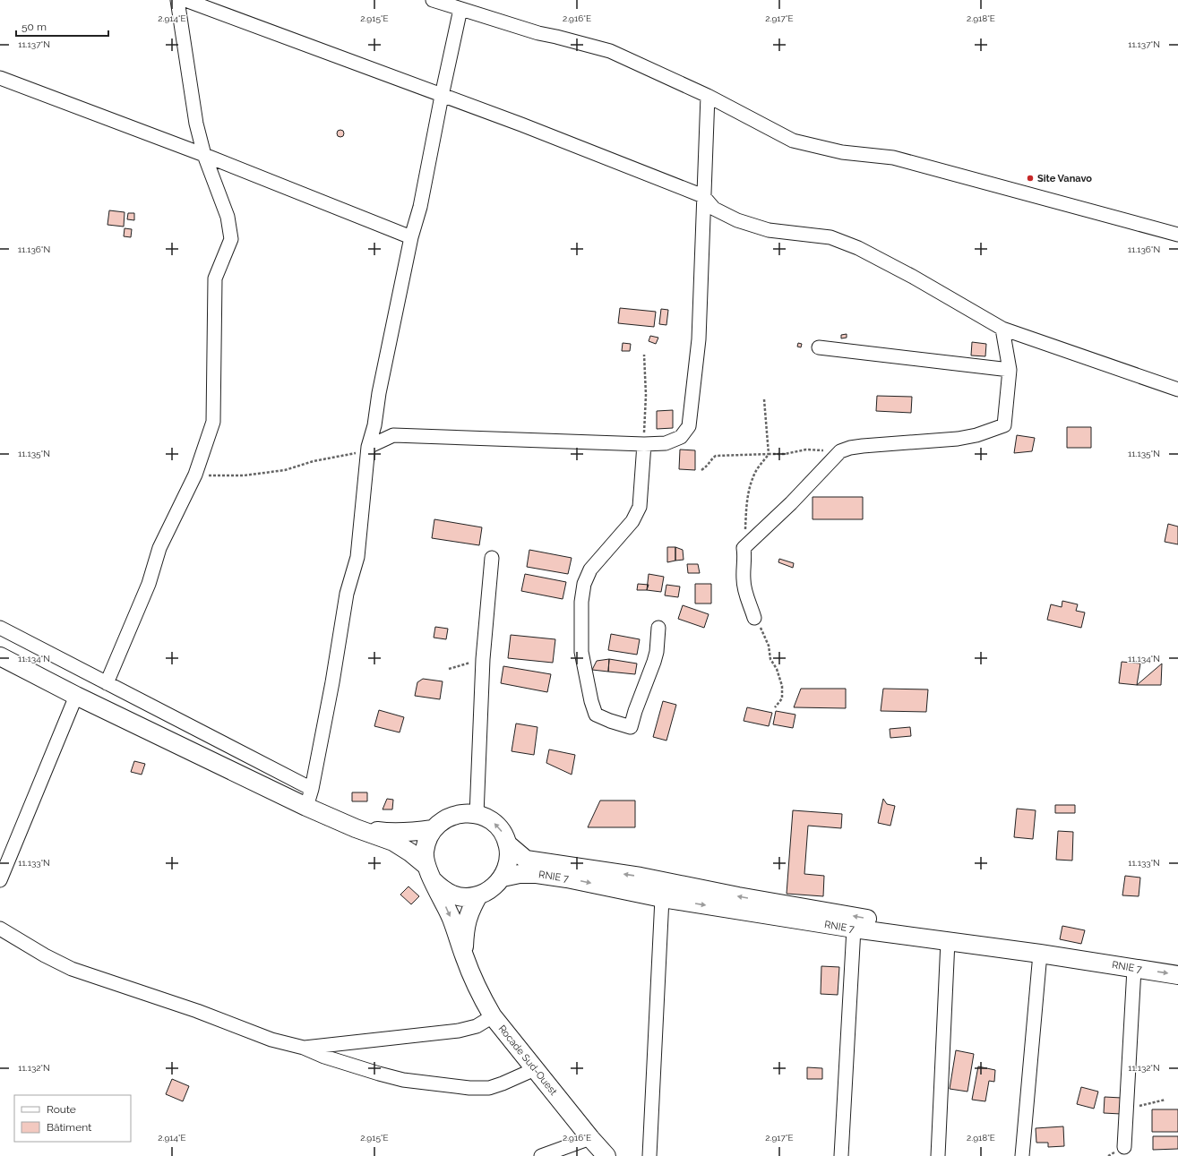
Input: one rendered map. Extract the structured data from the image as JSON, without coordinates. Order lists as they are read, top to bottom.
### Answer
{
  "streets": {
    "main road": ["RNIE 7", "Rocade Sud-Ouest"]
  },
  "crossings": [
    ["RNIE 7", "Rocade Sud-Ouest"]
  ],
  "places": ["Site Vanavo"],
  "legend": ["Route", "Bâtiment"],
  "scale_bar": "50 m",
  "coordinates": [
    "2.914°E",
    "2.915°E",
    "2.916°E",
    "2.917°E",
    "2.918°E",
    "11.137°N",
    "11.136°N",
    "11.135°N",
    "11.134°N",
    "11.133°N",
    "11.132°N"
  ]
}
